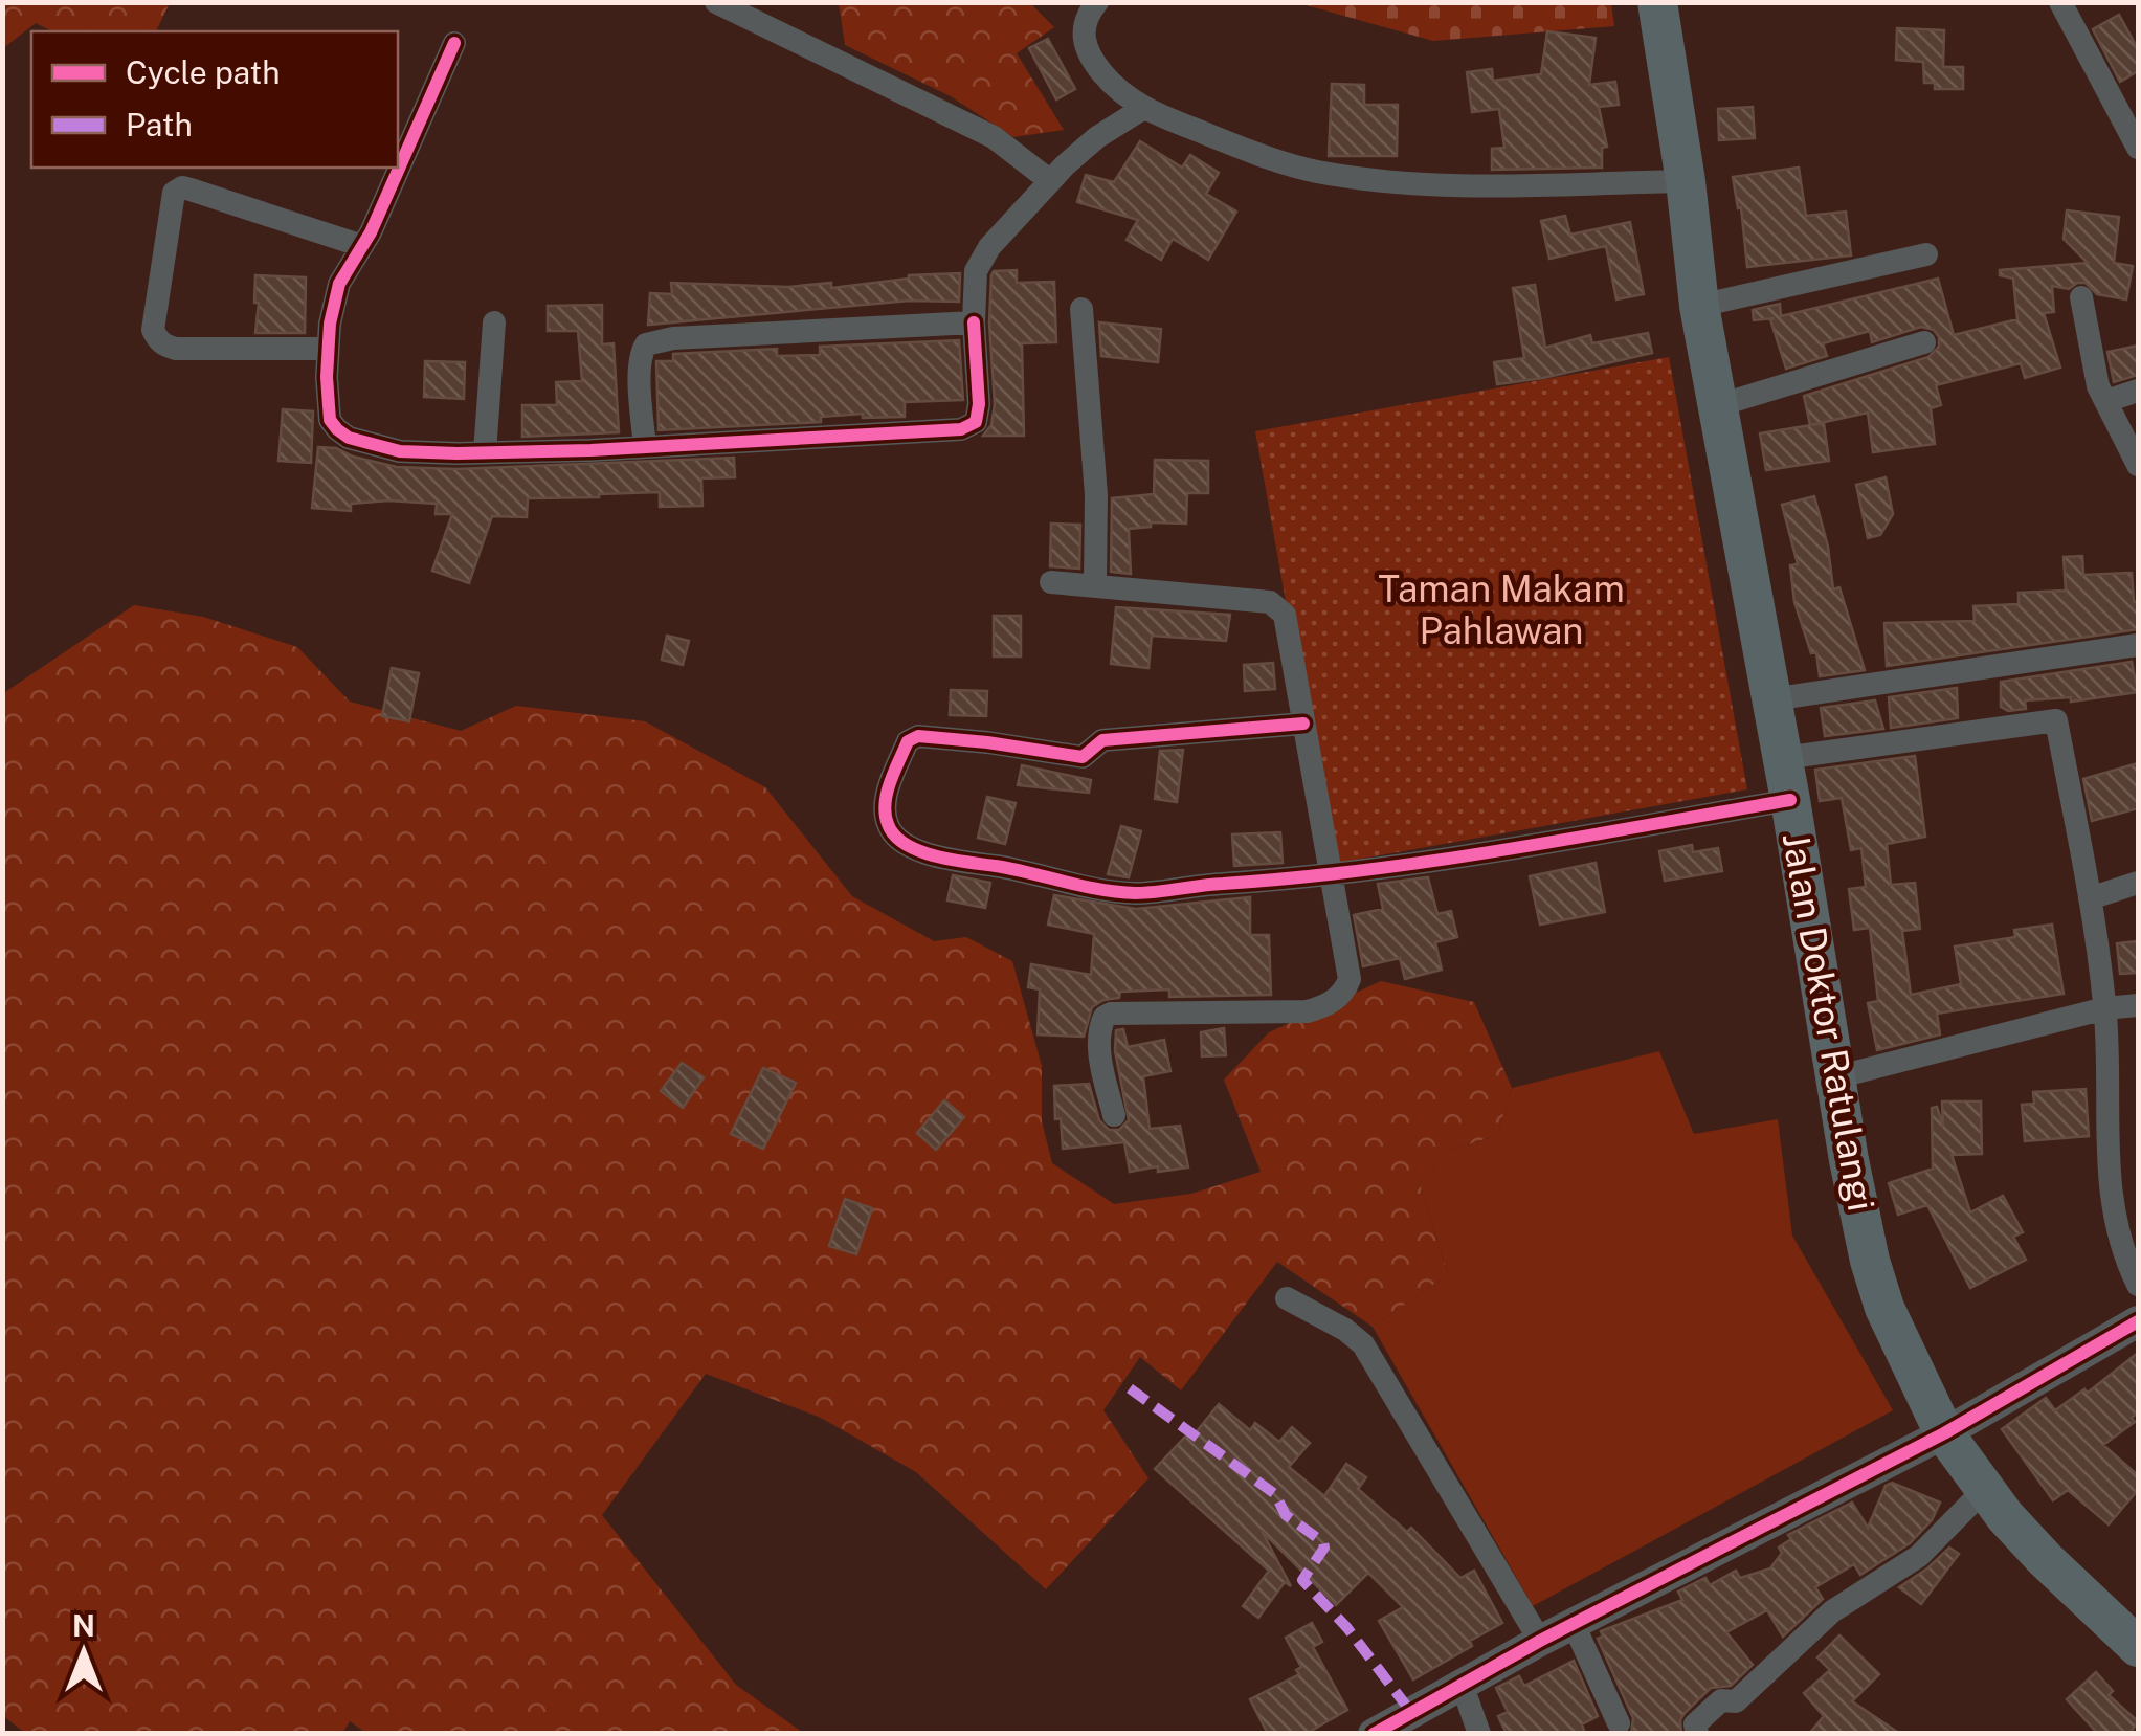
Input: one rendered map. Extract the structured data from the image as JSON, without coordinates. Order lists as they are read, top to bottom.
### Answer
{
  "streets": {
    "highway": ["Jalan Doktor Ratulangi"]
  },
  "parks": ["Taman Makam Pahlawan"],
  "legend": ["Cycle path", "Path"],
  "north": "top"
}
